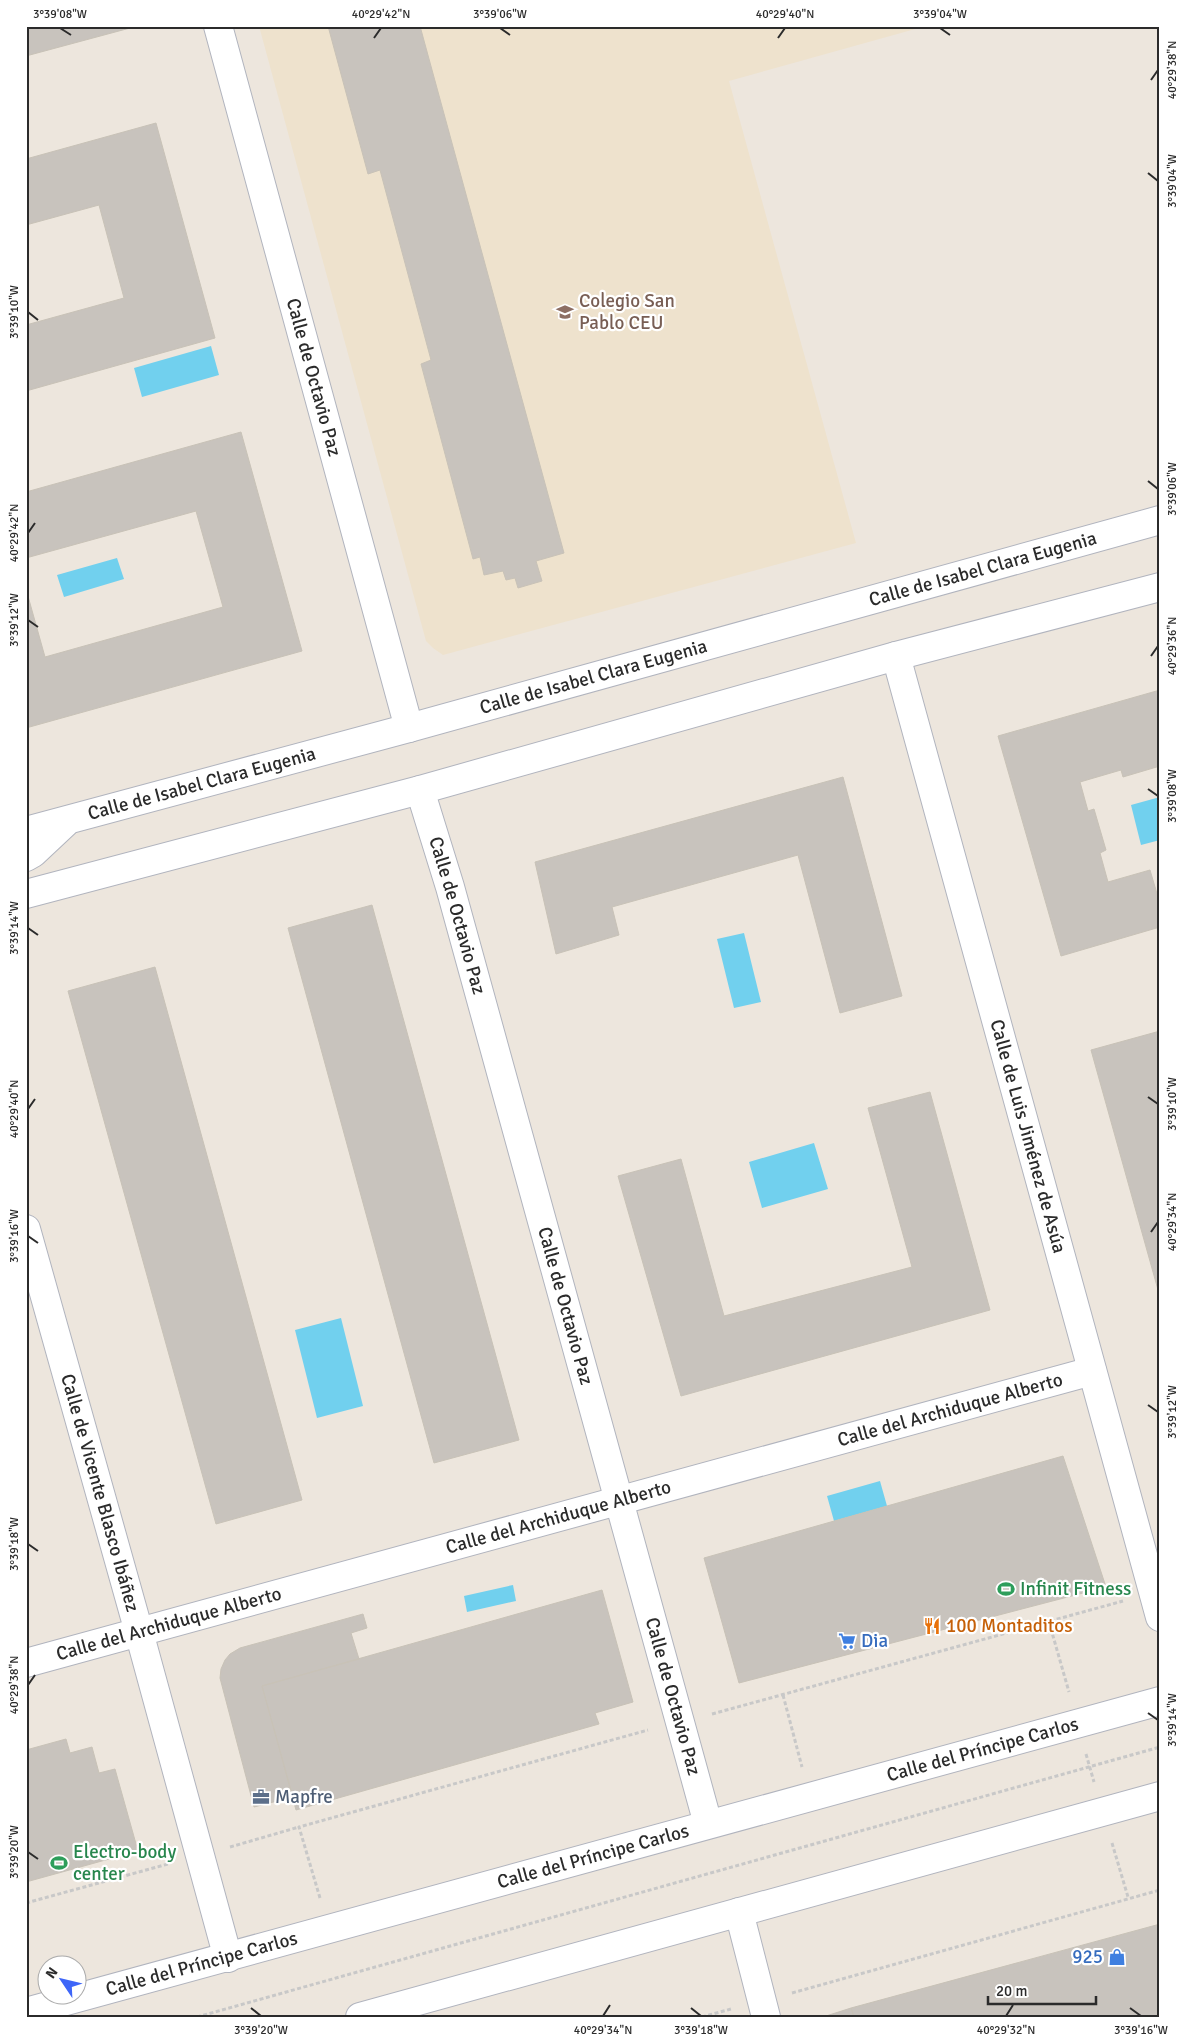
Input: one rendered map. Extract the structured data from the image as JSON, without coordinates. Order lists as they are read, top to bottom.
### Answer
{
  "streets": {
    "street": [
      "Calle de Octavio Paz",
      "Calle de Isabel Clara Eugenia",
      "Calle de Luis Jiménez de Asúa",
      "Calle del Archiduque Alberto",
      "Calle de Vicente Blasco Ibáñez",
      "Calle del Príncipe Carlos"
    ]
  },
  "crossings": [
    ["Calle de Octavio Paz", "Calle de Isabel Clara Eugenia"],
    ["Calle de Octavio Paz", "Calle del Archiduque Alberto"],
    ["Calle de Octavio Paz", "Calle del Príncipe Carlos"],
    ["Calle de Luis Jiménez de Asúa", "Calle del Archiduque Alberto"],
    ["Calle del Archiduque Alberto", "Calle de Vicente Blasco Ibáñez"],
    ["Calle de Vicente Blasco Ibáñez", "Calle del Príncipe Carlos"]
  ],
  "places": {
    "school or university": ["Colegio San Pablo CEU"],
    "sports": ["Infinit Fitness", "Electro-body center"],
    "restaurant": ["100 Montaditos"],
    "supermarket": ["Dia"],
    "office": ["Mapfre"],
    "shop": ["925"]
  },
  "scale_bar": "20 m",
  "north": "top left",
  "coordinates": [
    "3°39'08\"W",
    "40°29'42\"N",
    "3°39'06\"W",
    "40°29'40\"N",
    "3°39'04\"W",
    "40°29'38\"N",
    "3°39'10\"W",
    "3°39'12\"W",
    "40°29'36\"N",
    "3°39'14\"W",
    "40°29'34\"N",
    "3°39'16\"W",
    "3°39'18\"W",
    "3°39'20\"W",
    "40°29'32\"N"
  ]
}
